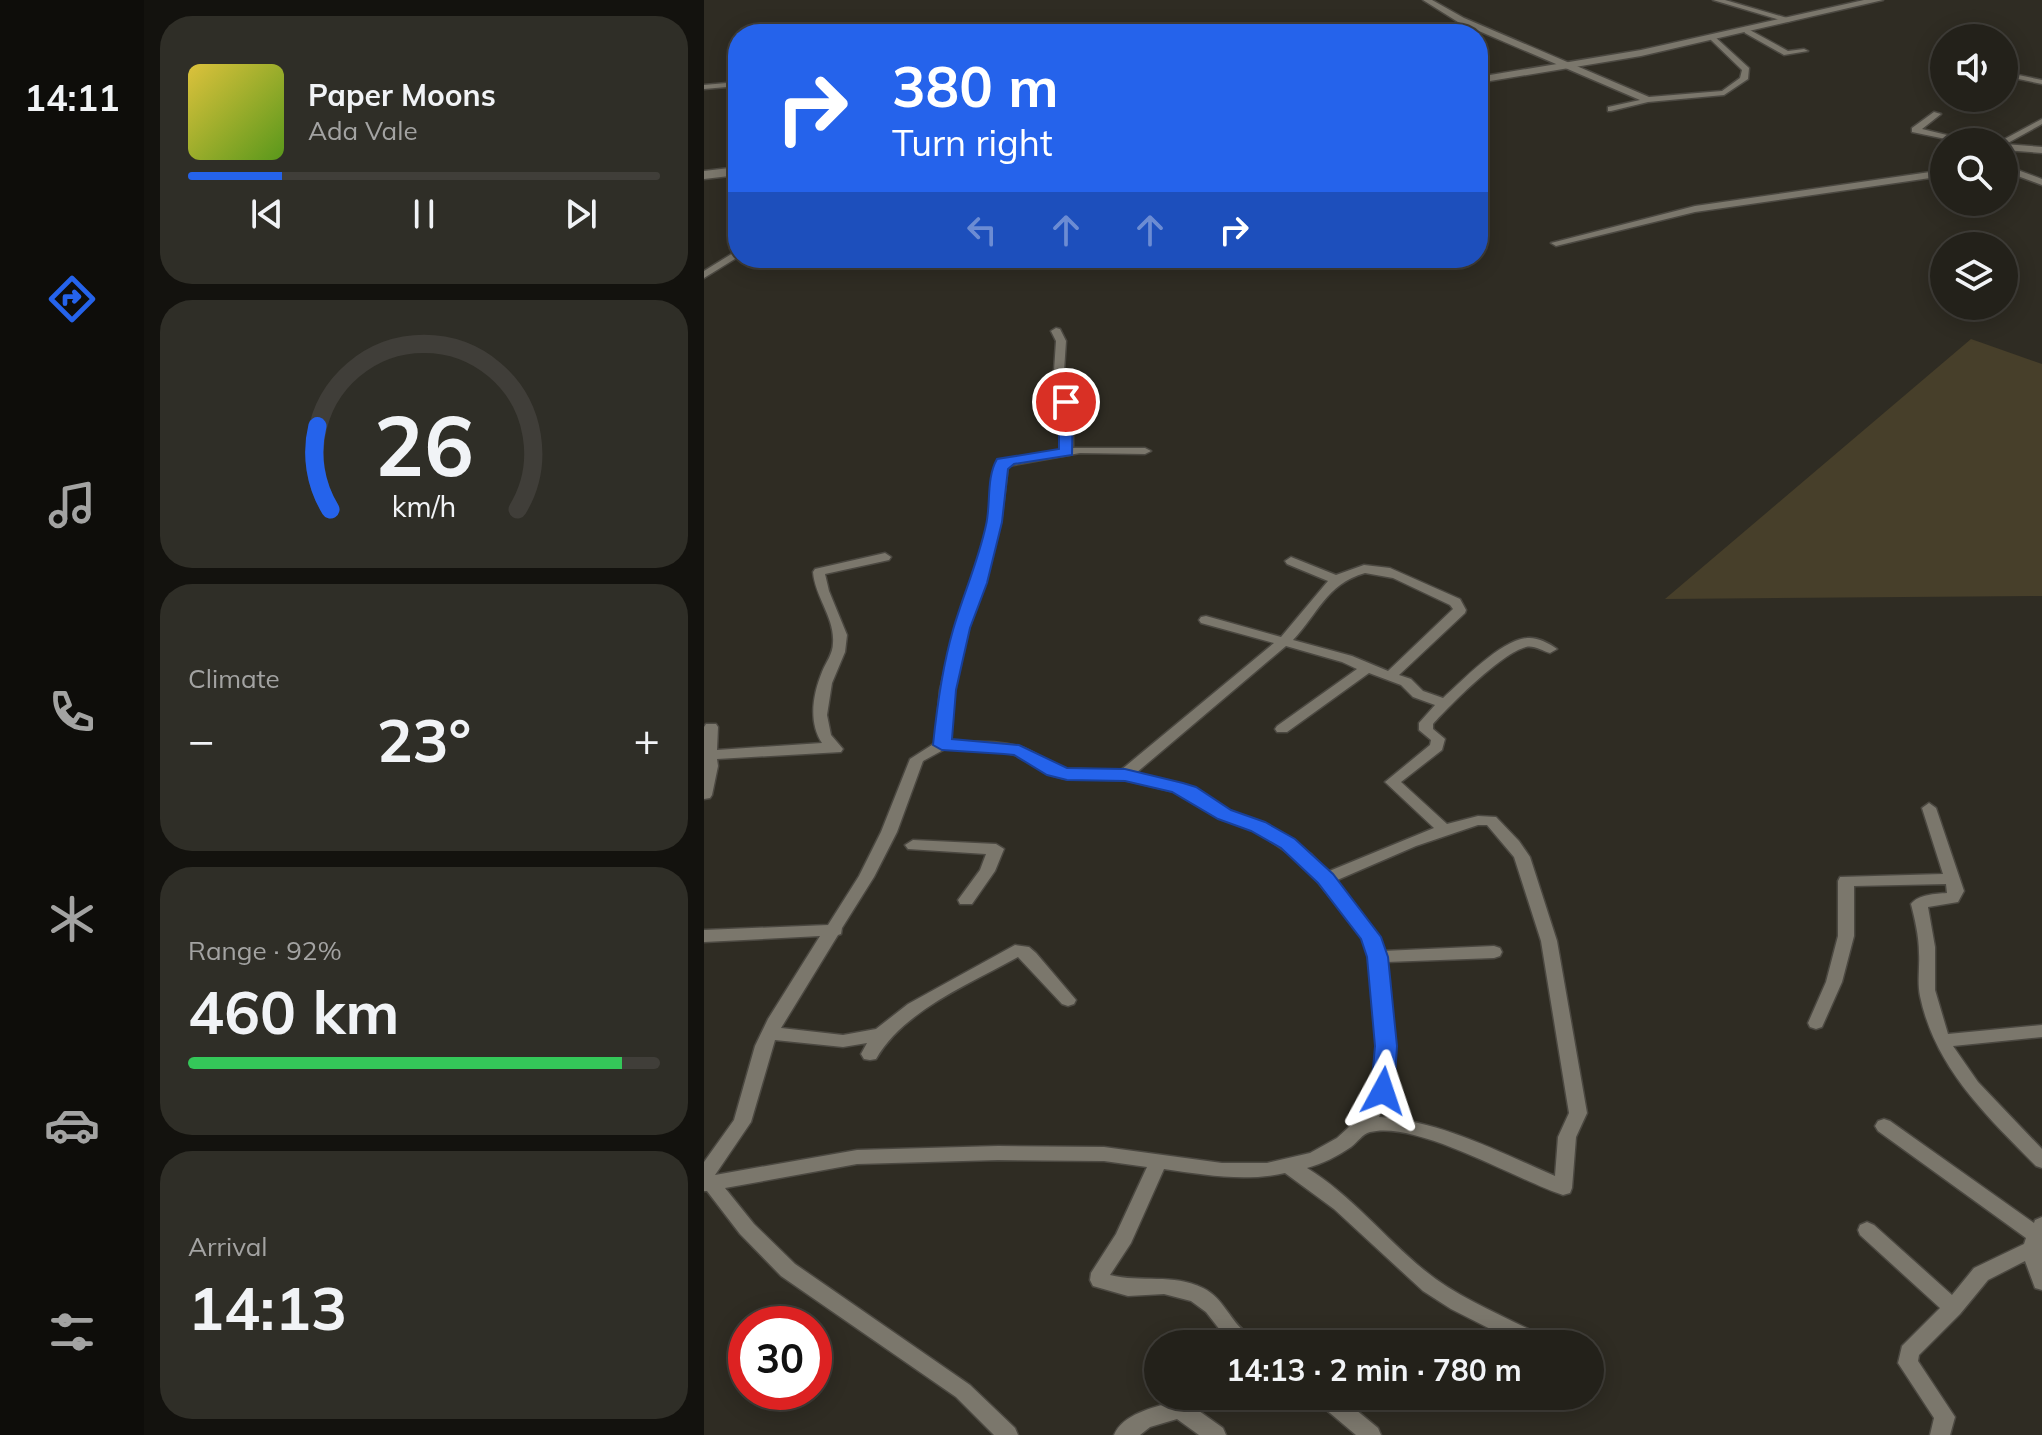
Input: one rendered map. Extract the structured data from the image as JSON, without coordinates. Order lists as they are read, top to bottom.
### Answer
{
  "page": {
    "tabs": "14:11",
    "turn": ["380 m", "Turn right"],
    "song": ["Paper Moons", "Ada Vale"],
    "tile": [
      "Climate",
      ["Range · 92%", "460 km"],
      ["Arrival", "14:13"]
    ],
    "heat": ["−", "23°", "+"],
    "limit": "30",
    "trip": "14:13 · 2 min · 780 m",
    "gauge": ["26", "km/h"]
  }
}
